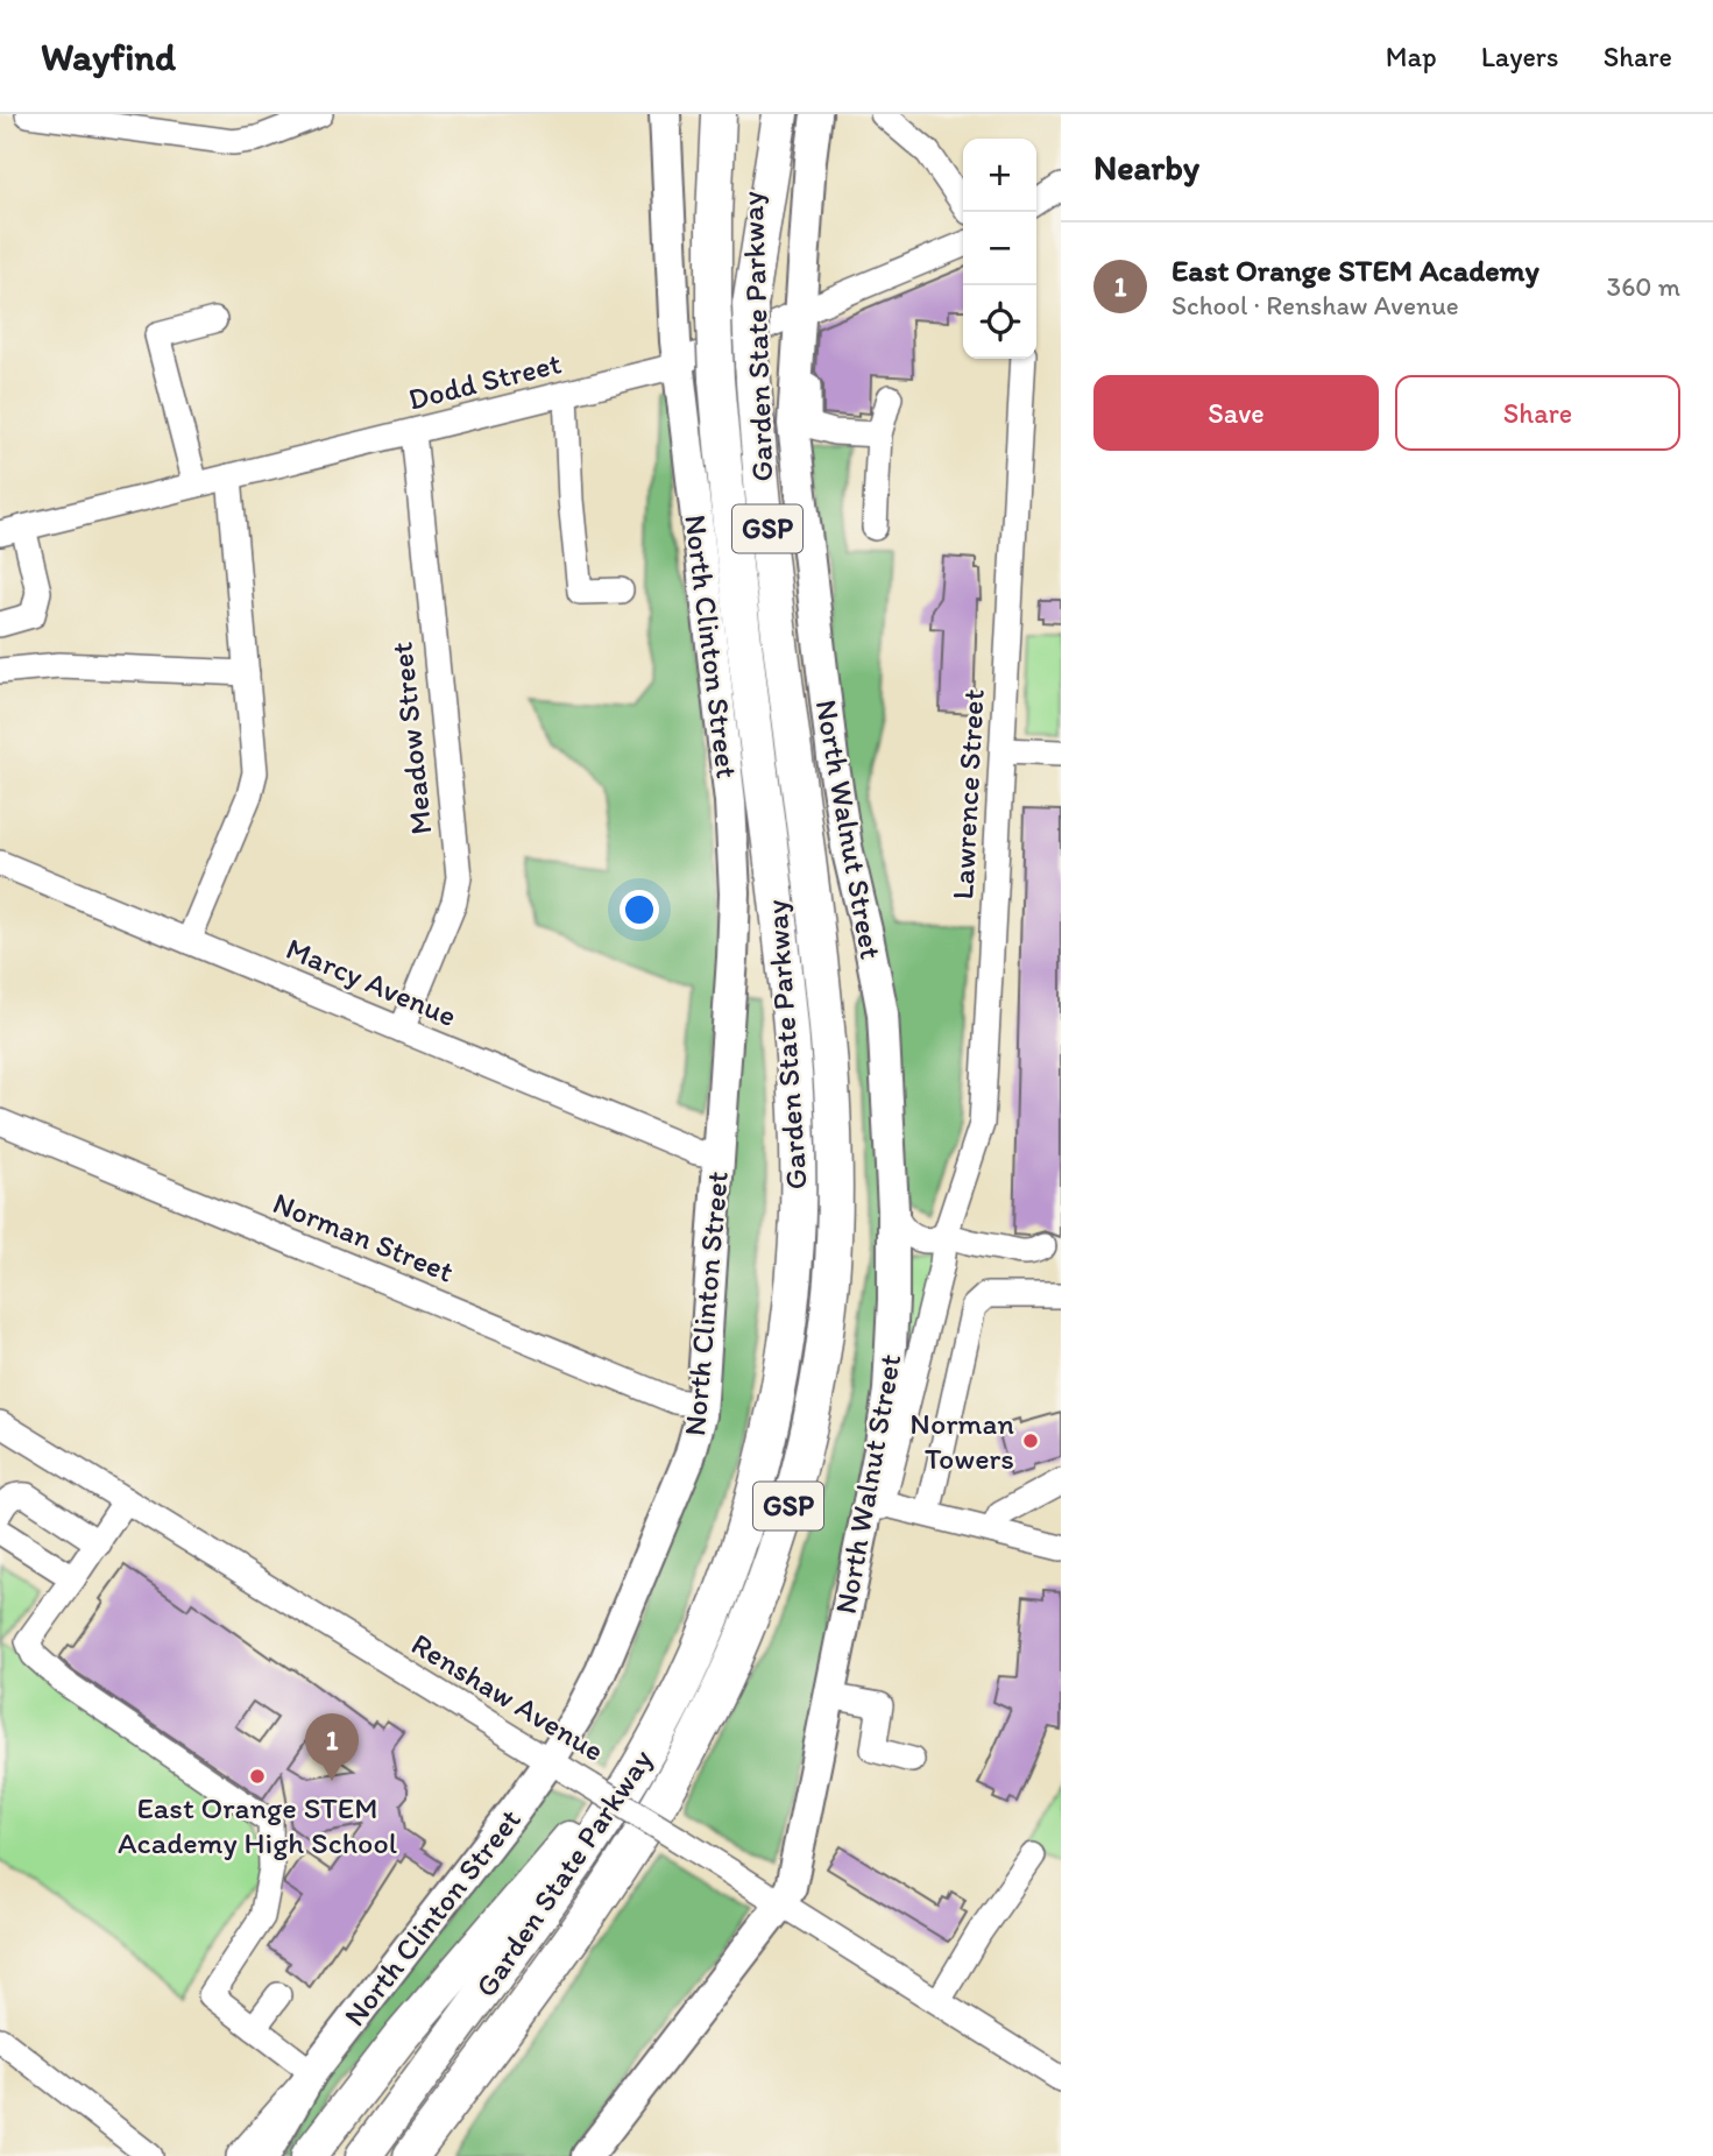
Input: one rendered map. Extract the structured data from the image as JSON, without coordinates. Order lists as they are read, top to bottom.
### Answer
{
  "streets": {
    "highway": ["Garden State Parkway", "GSP"],
    "main road": ["North Clinton Street", "North Walnut Street"],
    "street": [
      "Dodd Street",
      "Meadow Street",
      "Lawrence Street",
      "Marcy Avenue",
      "Norman Street",
      "Renshaw Avenue"
    ]
  },
  "crossings": [
    ["Garden State Parkway", "North Clinton Street"],
    ["Dodd Street", "North Clinton Street"],
    ["Dodd Street", "Meadow Street"],
    ["Dodd Street", "North Walnut Street"],
    ["North Clinton Street", "Marcy Avenue"],
    ["North Clinton Street", "Norman Street"],
    ["North Clinton Street", "Renshaw Avenue"],
    ["Meadow Street", "Marcy Avenue"],
    ["Lawrence Street", "North Walnut Street"],
    ["North Walnut Street", "Renshaw Avenue"]
  ],
  "places": ["Norman Towers", "East Orange STEM Academy High School"],
  "page": {
    "header": "Wayfind",
    "nav": ["Map", "Layers", "Share"],
    "heading": "Nearby",
    "map_buttons": ["+", "−"],
    "list": [
      {
        "mark": "1",
        "name": "East Orange STEM Academy",
        "note": "School · Renshaw Avenue",
        "value": "360 m"
      }
    ],
    "buttons": ["Save", "Share"],
    "pins": "1"
  }
}
